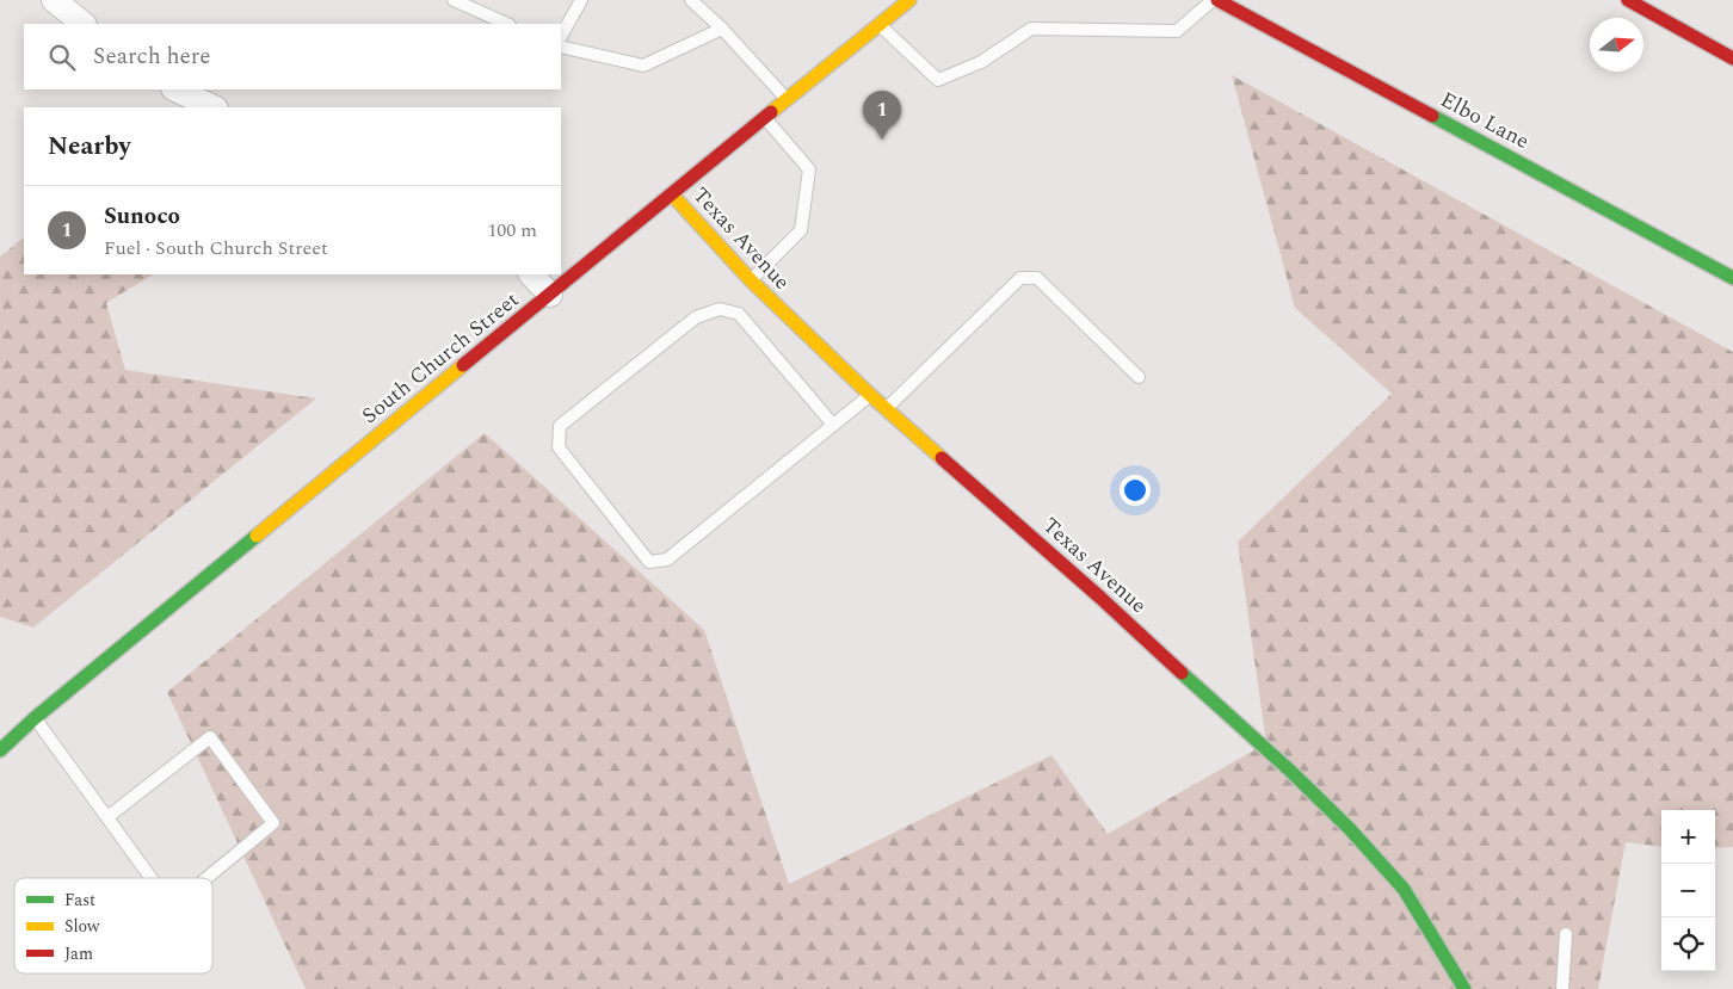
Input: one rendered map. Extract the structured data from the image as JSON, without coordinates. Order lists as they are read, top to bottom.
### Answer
{
  "streets": {
    "main road": ["Elbo Lane", "Texas Avenue", "South Church Street"]
  },
  "crossings": [
    ["Texas Avenue", "South Church Street"]
  ],
  "legend": ["Fast", "Slow", "Jam"],
  "north": "right",
  "page": {
    "search": "Search here",
    "pins": "1",
    "heading": "Nearby",
    "list": [
      {
        "mark": "1",
        "name": "Sunoco",
        "note": "Fuel · South Church Street",
        "value": "100 m"
      }
    ],
    "map_buttons": ["+", "−"]
  }
}
